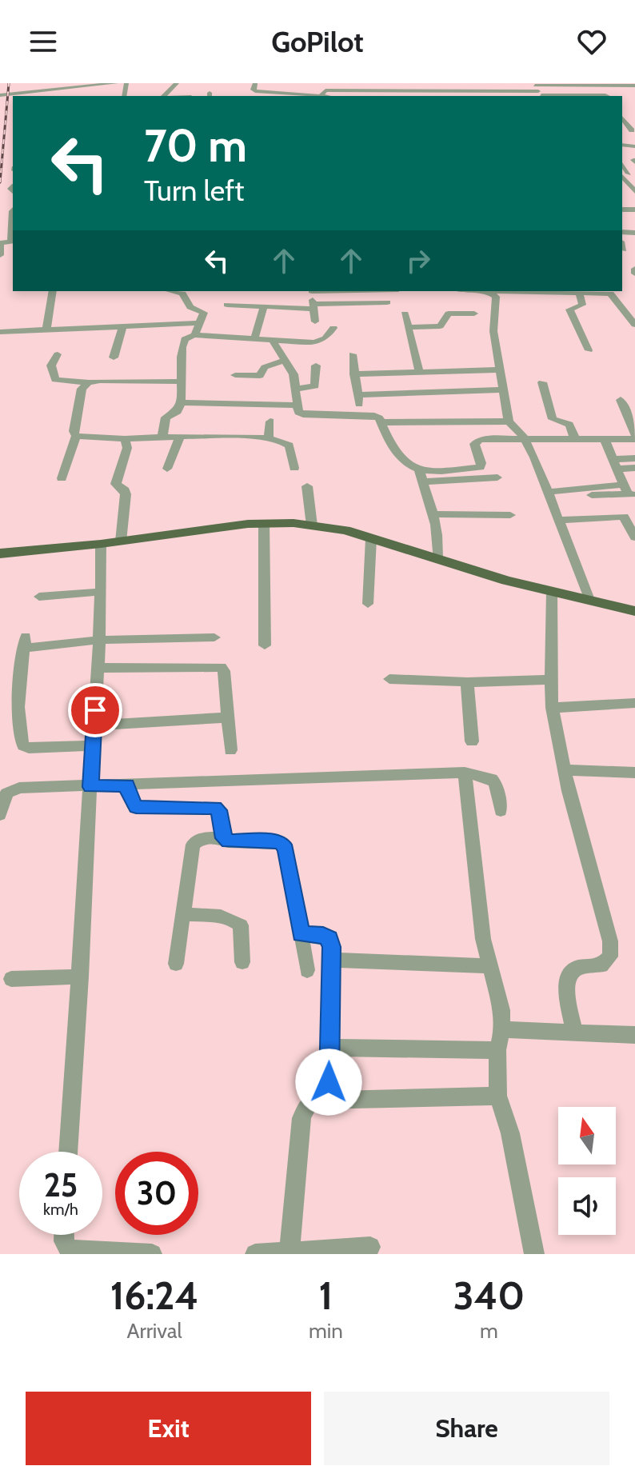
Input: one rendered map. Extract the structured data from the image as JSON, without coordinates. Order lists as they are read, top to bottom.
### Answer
{
  "north": "top",
  "page": {
    "header": "GoPilot",
    "turn": ["70 m", "Turn left"],
    "speed": "25 km/h",
    "limit": "30",
    "eta": [
      "16:24",
      "Arrival",
      "1",
      "min",
      "340",
      "m"
    ],
    "buttons": ["Exit", "Share"]
  }
}
